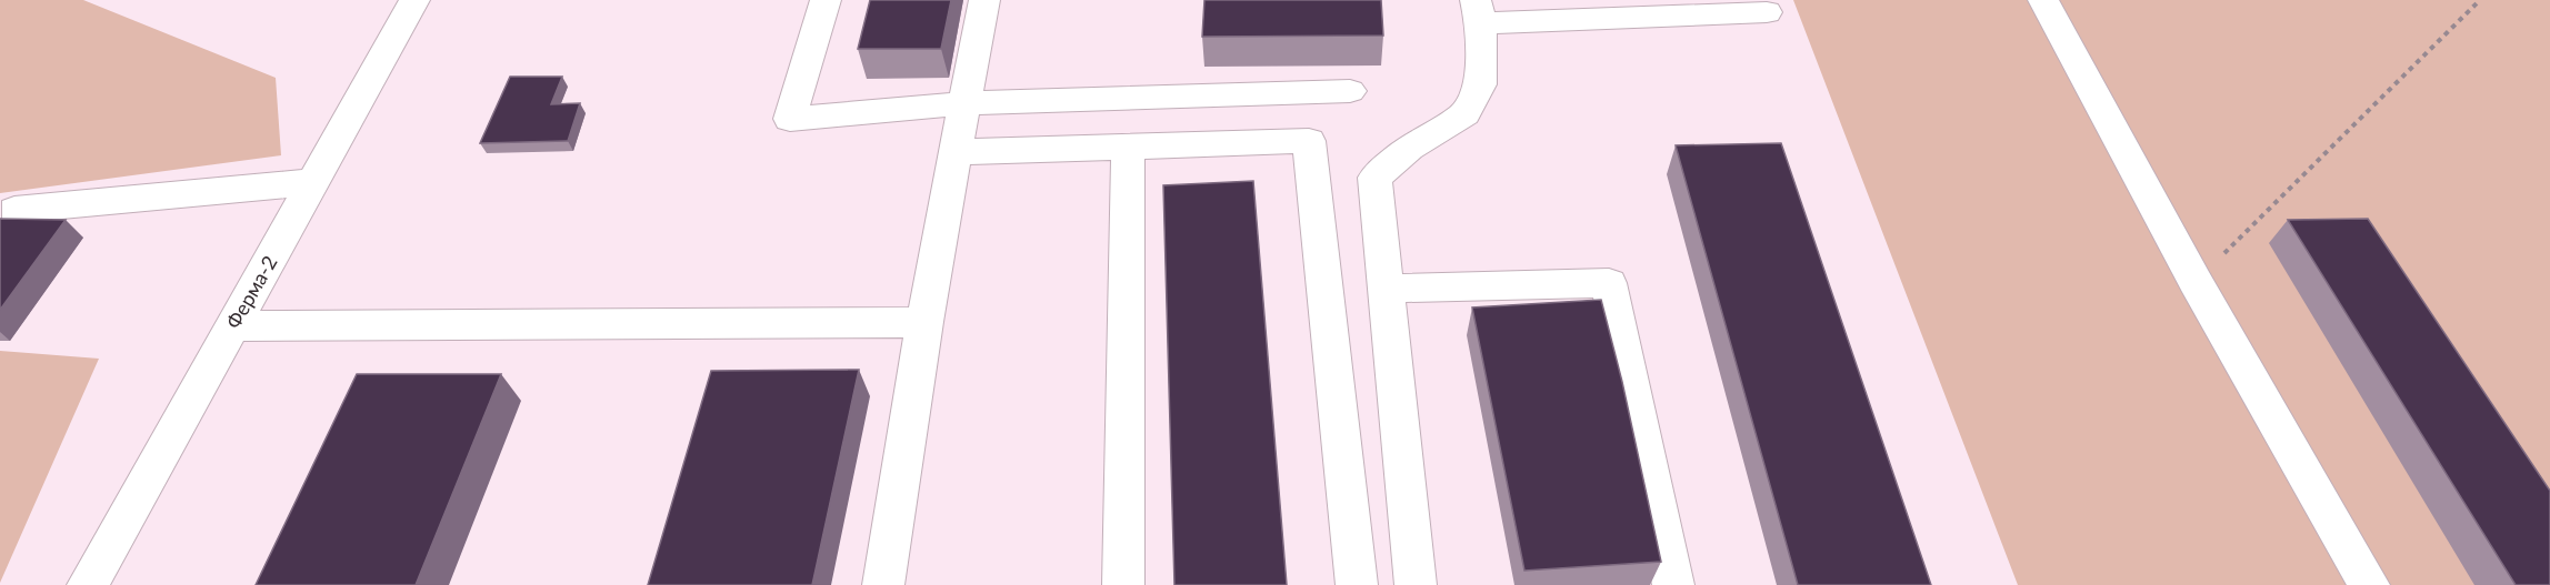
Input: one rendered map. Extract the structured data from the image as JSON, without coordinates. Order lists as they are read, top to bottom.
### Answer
{
  "streets": {
    "street": ["Ферма-2"]
  }
}
